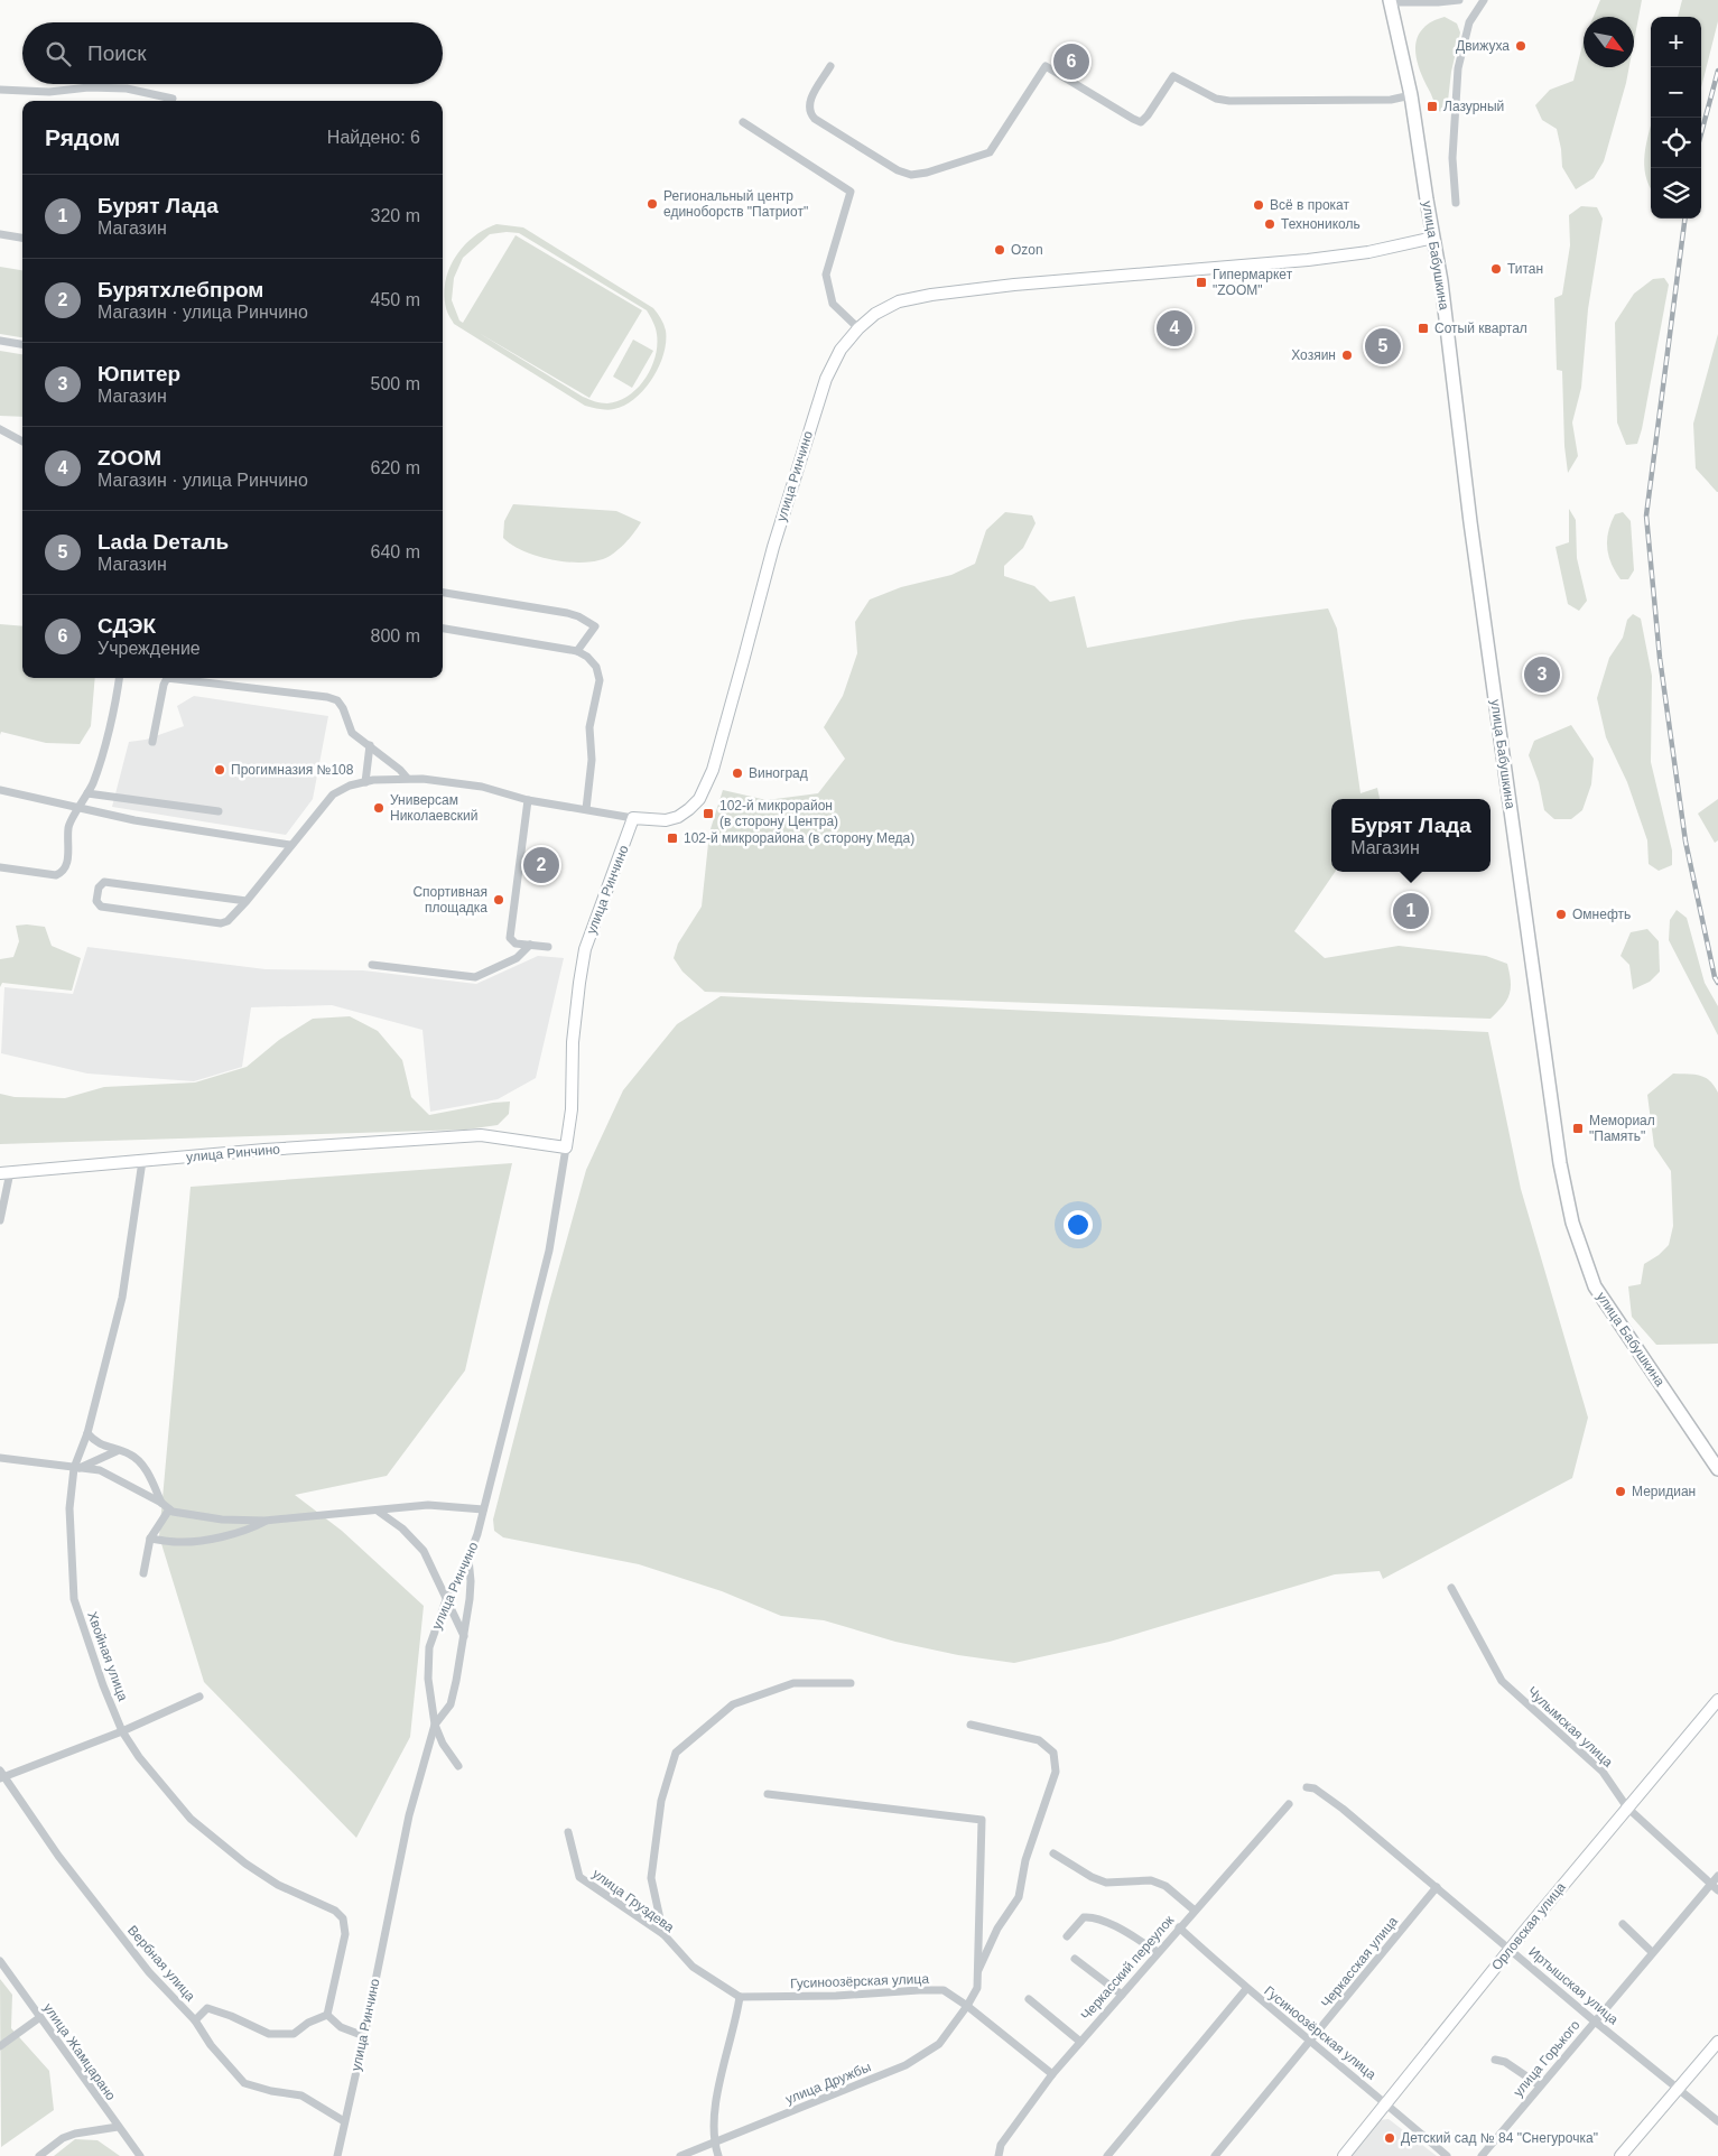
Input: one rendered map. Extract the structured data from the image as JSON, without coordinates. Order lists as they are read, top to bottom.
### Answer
{
  "streets": {
    "main road": ["улица Бабушкина"],
    "street": [
      "улица Ринчино",
      "Хвойная улица",
      "Чулымская улица",
      "улица Груздева",
      "Орловская улица",
      "Черкасская улица",
      "Вербная улица",
      "Черкасский переулок",
      "Гусиноозёрская улица",
      "Иртышская улица",
      "улица Жамцарано",
      "улица Горького",
      "улица Дружбы"
    ]
  },
  "crossings": [
    ["улица Бабушкина", "улица Ринчино"],
    ["улица Ринчино", "Хвойная улица"],
    ["улица Ринчино", "Вербная улица"],
    ["Чулымская улица", "Орловская улица"],
    ["Чулымская улица", "улица Горького"],
    ["улица Груздева", "Гусиноозёрская улица"],
    ["Орловская улица", "Гусиноозёрская улица"],
    ["Орловская улица", "Иртышская улица"],
    ["Черкасская улица", "Гусиноозёрская улица"],
    ["Черкасская улица", "Иртышская улица"],
    ["Черкасский переулок", "Гусиноозёрская улица"],
    ["Гусиноозёрская улица", "улица Дружбы"],
    ["Иртышская улица", "улица Горького"]
  ],
  "places": {
    "other": [
      "Движуха",
      "Региональный центр единоборств \"Патриот\"",
      "Всё в прокат",
      "Технониколь",
      "Ozon",
      "Титан",
      "Хозяин",
      "Прогимназия №108",
      "Виноград",
      "Универсам Николаевский",
      "Спортивная площадка",
      "Омнефть",
      "Меридиан",
      "Детский сад № 84 \"Снегурочка\""
    ],
    "transit": [
      "Лазурный",
      "Гипермаркет \"ZOOM\"",
      "Сотый квартал",
      "102-й микрорайон (в сторону Центра)",
      "102-й микрорайона (в сторону Меда)",
      "Мемориал \"Память\""
    ]
  },
  "north": "bottom right",
  "page": {
    "map_buttons": ["+", "−"],
    "search": "Поиск",
    "pins": [
      "6",
      "4",
      "5",
      "3",
      "2",
      "1"
    ],
    "heading": ["Рядом", "Найдено: 6"],
    "list": [
      {
        "mark": "1",
        "name": "Бурят Лада",
        "note": "Магазин",
        "value": "320 m"
      },
      {
        "mark": "2",
        "name": "Бурятхлебпром",
        "note": "Магазин · улица Ринчино",
        "value": "450 m"
      },
      {
        "mark": "3",
        "name": "Юпитер",
        "note": "Магазин",
        "value": "500 m"
      },
      {
        "mark": "4",
        "name": "ZOOM",
        "note": "Магазин · улица Ринчино",
        "value": "620 m"
      },
      {
        "mark": "5",
        "name": "Lada Dеталь",
        "note": "Магазин",
        "value": "640 m"
      },
      {
        "mark": "6",
        "name": "СДЭК",
        "note": "Учреждение",
        "value": "800 m"
      }
    ],
    "popup": ["Бурят Лада", "Магазин"]
  }
}
